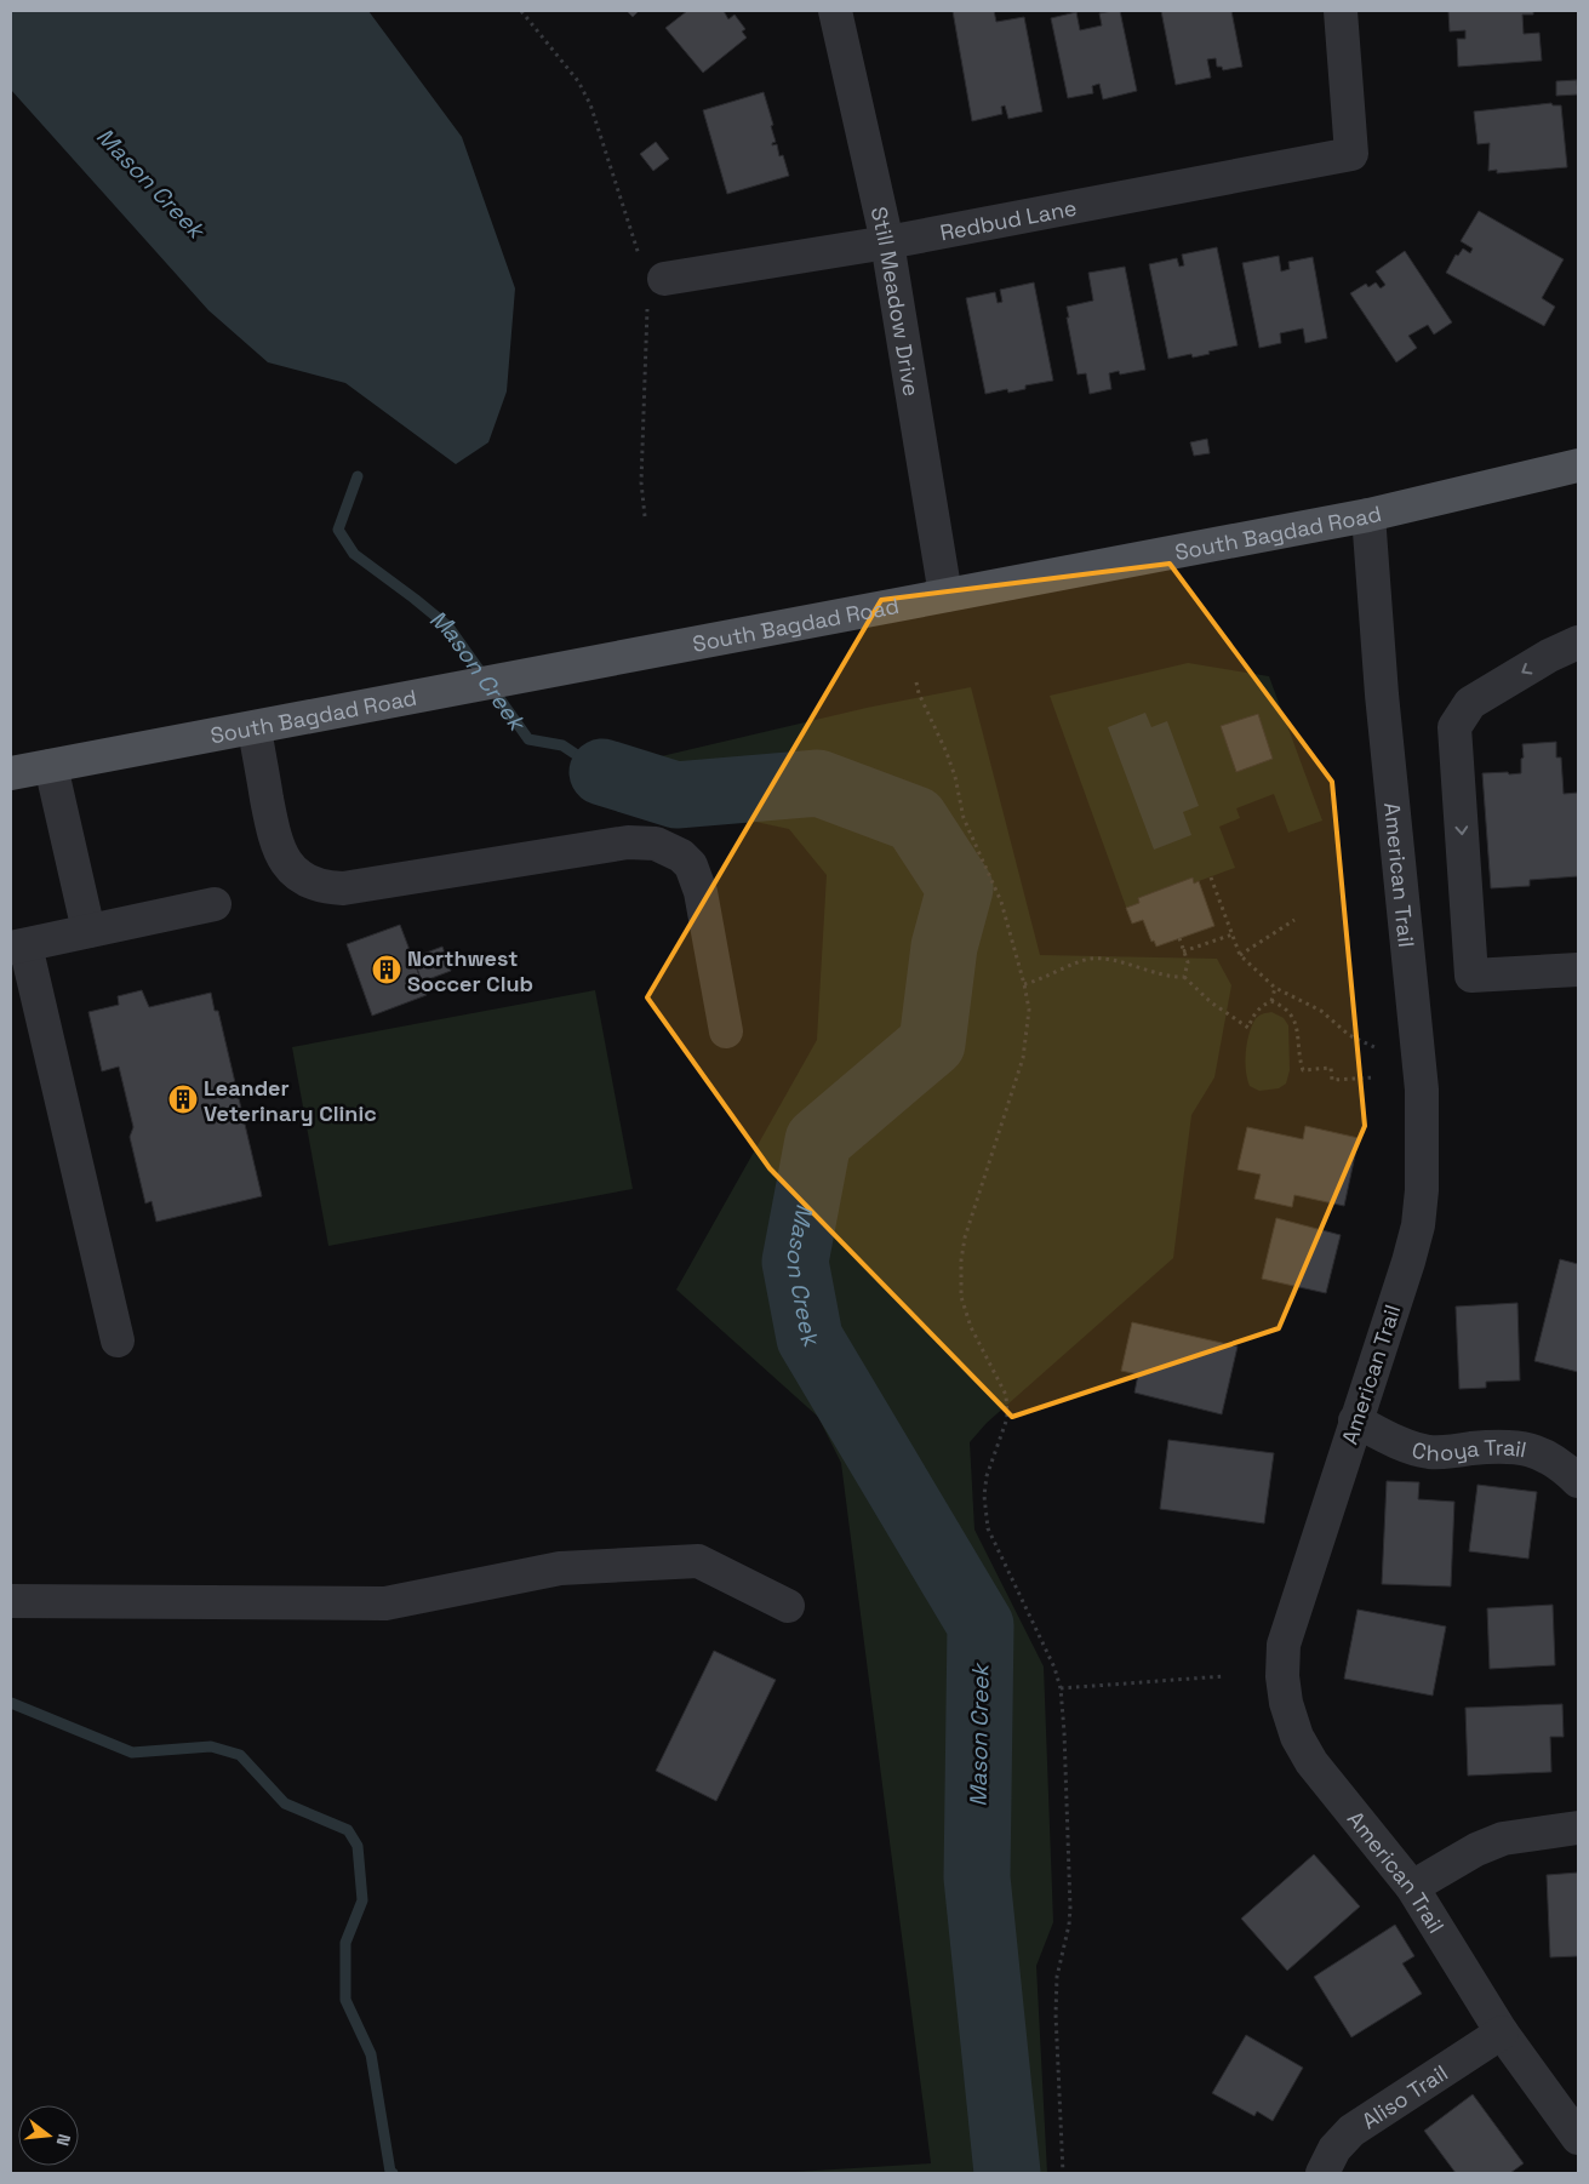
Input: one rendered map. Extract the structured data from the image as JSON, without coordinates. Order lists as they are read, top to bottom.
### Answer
{
  "streets": {
    "main road": ["South Bagdad Road"],
    "street": [
      "Redbud Lane",
      "Still Meadow Drive",
      "American Trail",
      "Choya Trail",
      "Aliso Trail"
    ]
  },
  "crossings": [
    ["Redbud Lane", "Still Meadow Drive"],
    ["Still Meadow Drive", "South Bagdad Road"],
    ["South Bagdad Road", "American Trail"],
    ["American Trail", "Choya Trail"],
    ["American Trail", "Aliso Trail"]
  ],
  "water": ["Mason Creek"],
  "places": {
    "building": ["Northwest Soccer Club", "Leander Veterinary Clinic"]
  },
  "north": "right"
}
